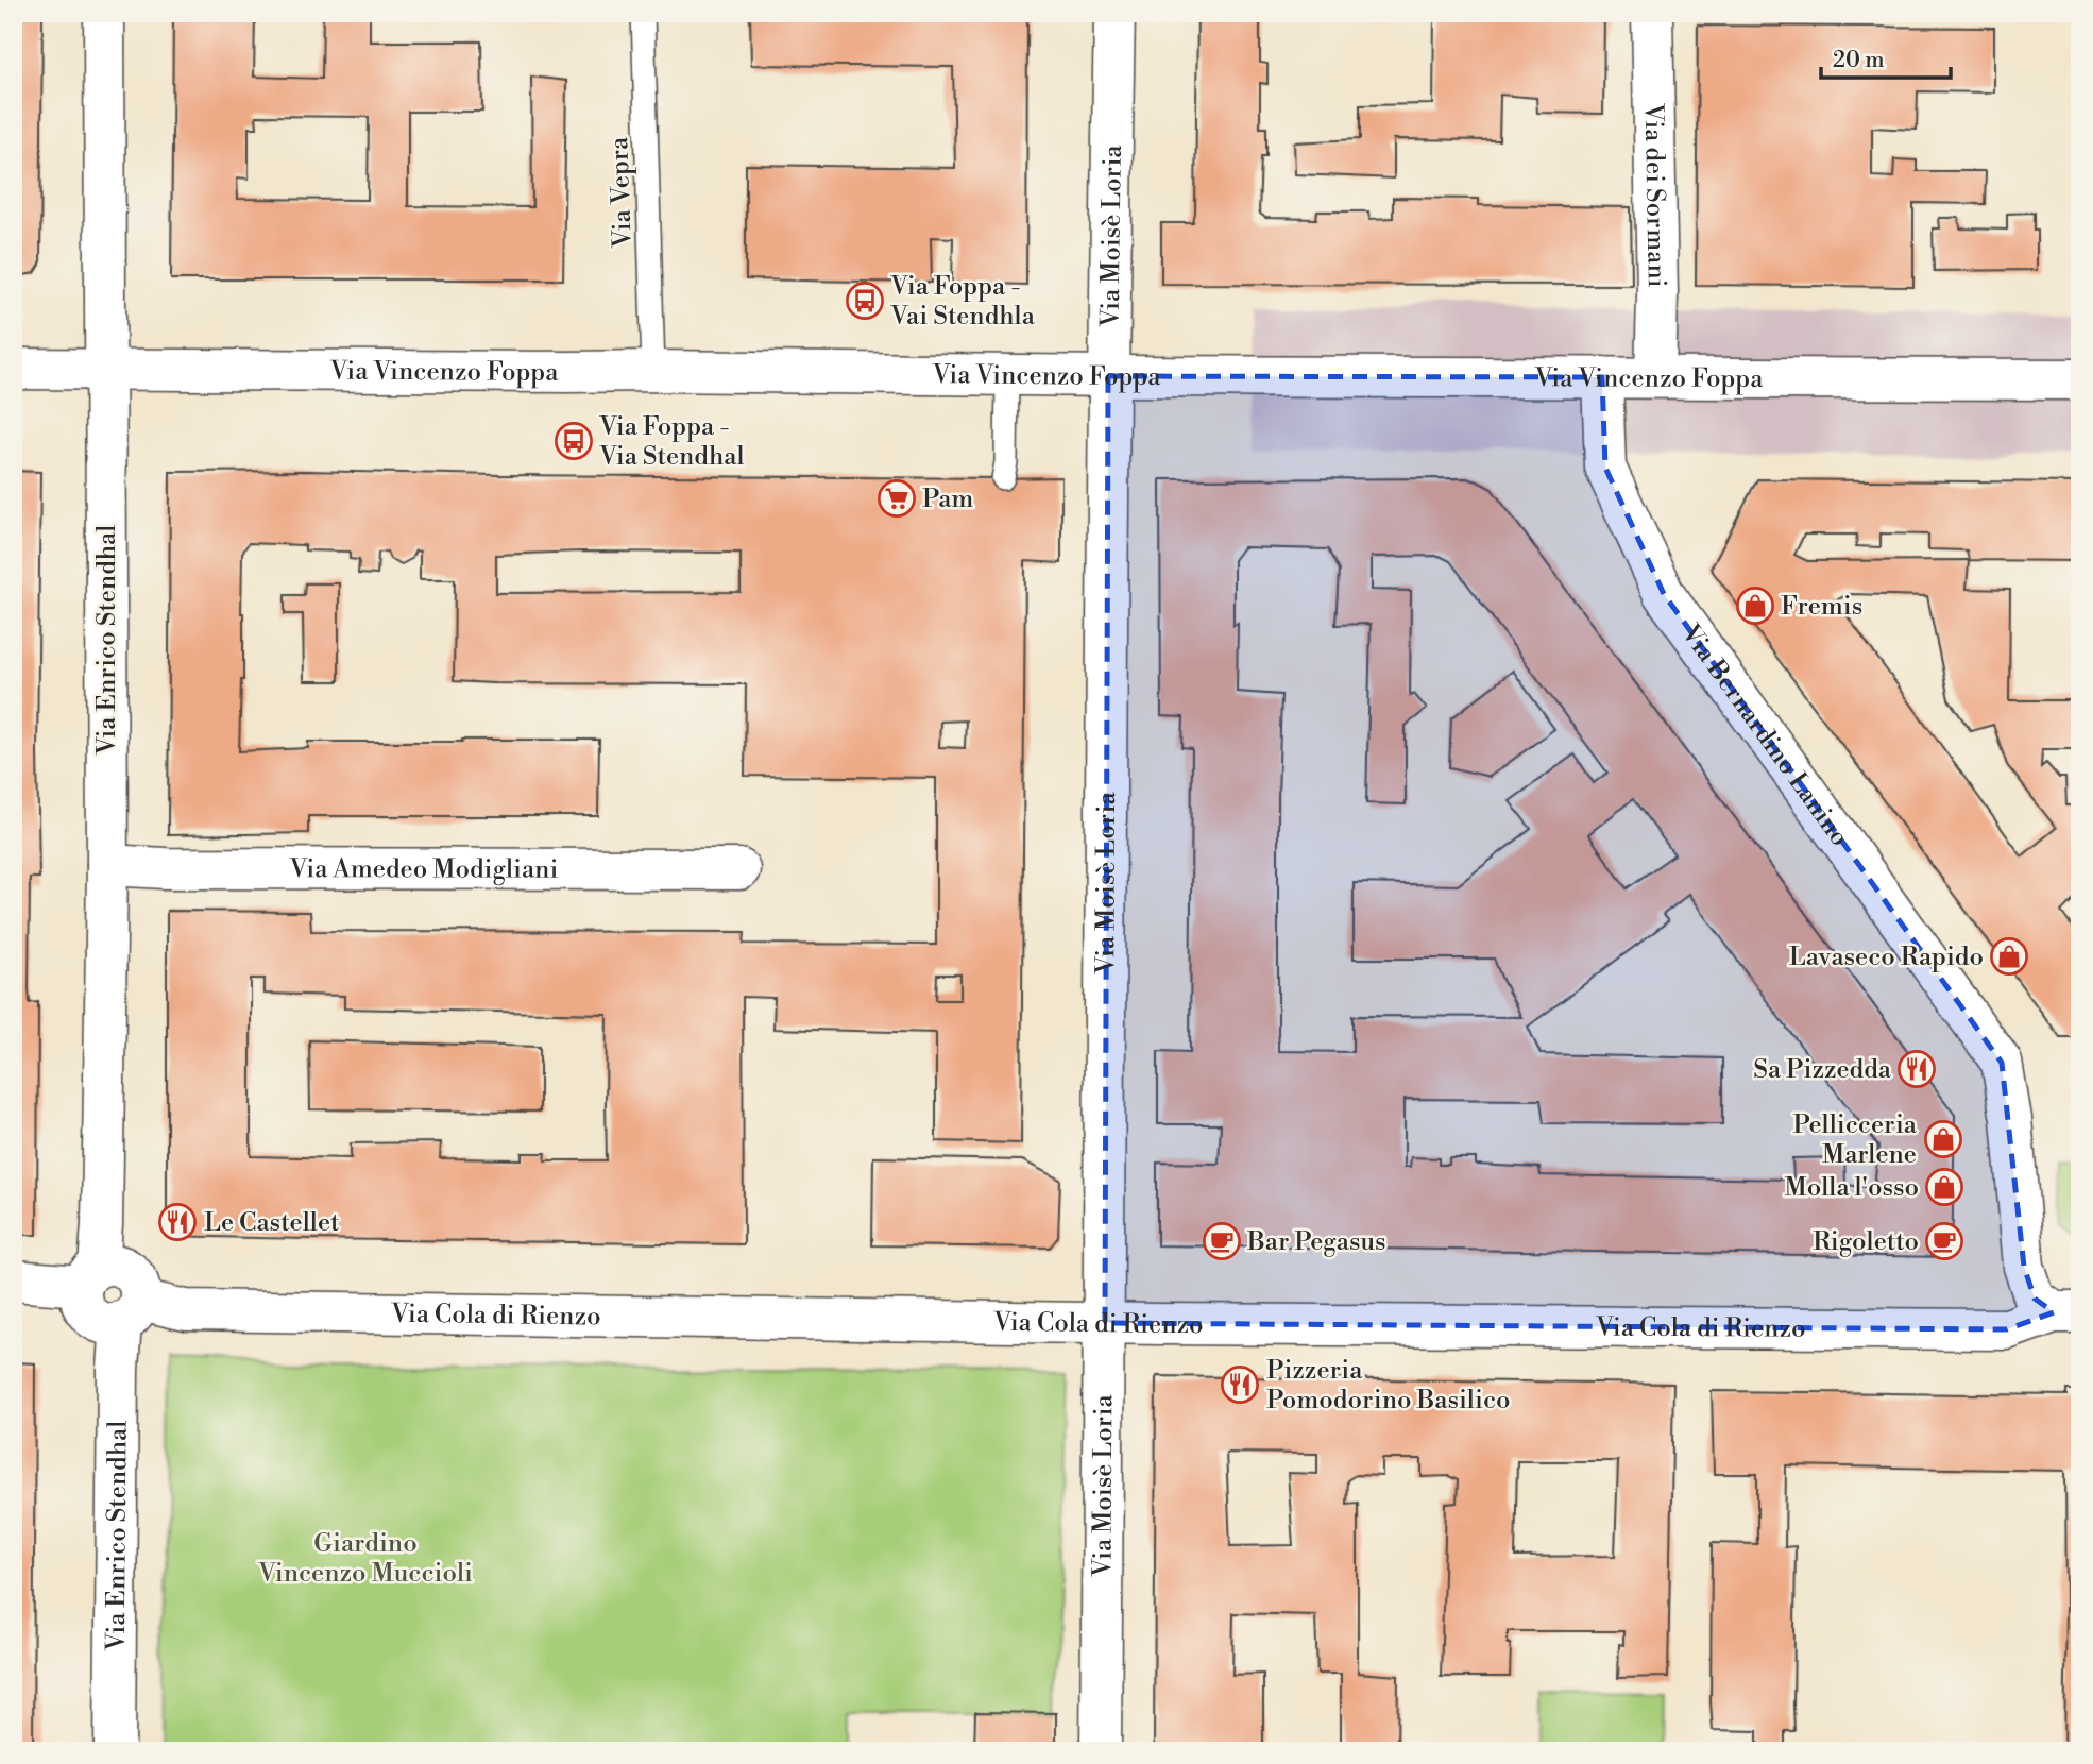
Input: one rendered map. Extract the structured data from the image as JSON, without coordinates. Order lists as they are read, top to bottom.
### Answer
{
  "streets": {
    "street": [
      "Via dei Sormani",
      "Via Moisè Loria",
      "Via Vincenzo Foppa",
      "Via Enrico Stendhal",
      "Via Bernardino Lanino",
      "Via Amedeo Modigliani",
      "Via Cola di Rienzo"
    ],
    "lane": ["Via Vepra"]
  },
  "crossings": [
    ["Via Vepra", "Via Vincenzo Foppa"],
    ["Via dei Sormani", "Via Vincenzo Foppa"],
    ["Via Moisè Loria", "Via Vincenzo Foppa"],
    ["Via Moisè Loria", "Via Cola di Rienzo"],
    ["Via Vincenzo Foppa", "Via Enrico Stendhal"],
    ["Via Vincenzo Foppa", "Via Bernardino Lanino"],
    ["Via Enrico Stendhal", "Via Amedeo Modigliani"],
    ["Via Enrico Stendhal", "Via Cola di Rienzo"],
    ["Via Bernardino Lanino", "Via Cola di Rienzo"]
  ],
  "parks": ["Giardino Vincenzo Muccioli"],
  "places": {
    "bus stop": ["Via Foppa - Vai Stendhla", "Via Foppa - Via Stendhal"],
    "supermarket": ["Pam"],
    "shop": [
      "Fremis",
      "Lavaseco Rapido",
      "Pellicceria Marlene",
      "Molla l'osso"
    ],
    "restaurant": ["Sa Pizzedda", "Le Castellet", "Pizzeria Pomodorino Basilico"],
    "cafe": ["Bar Pegasus", "Rigoletto"]
  },
  "scale_bar": "20 m"
}
